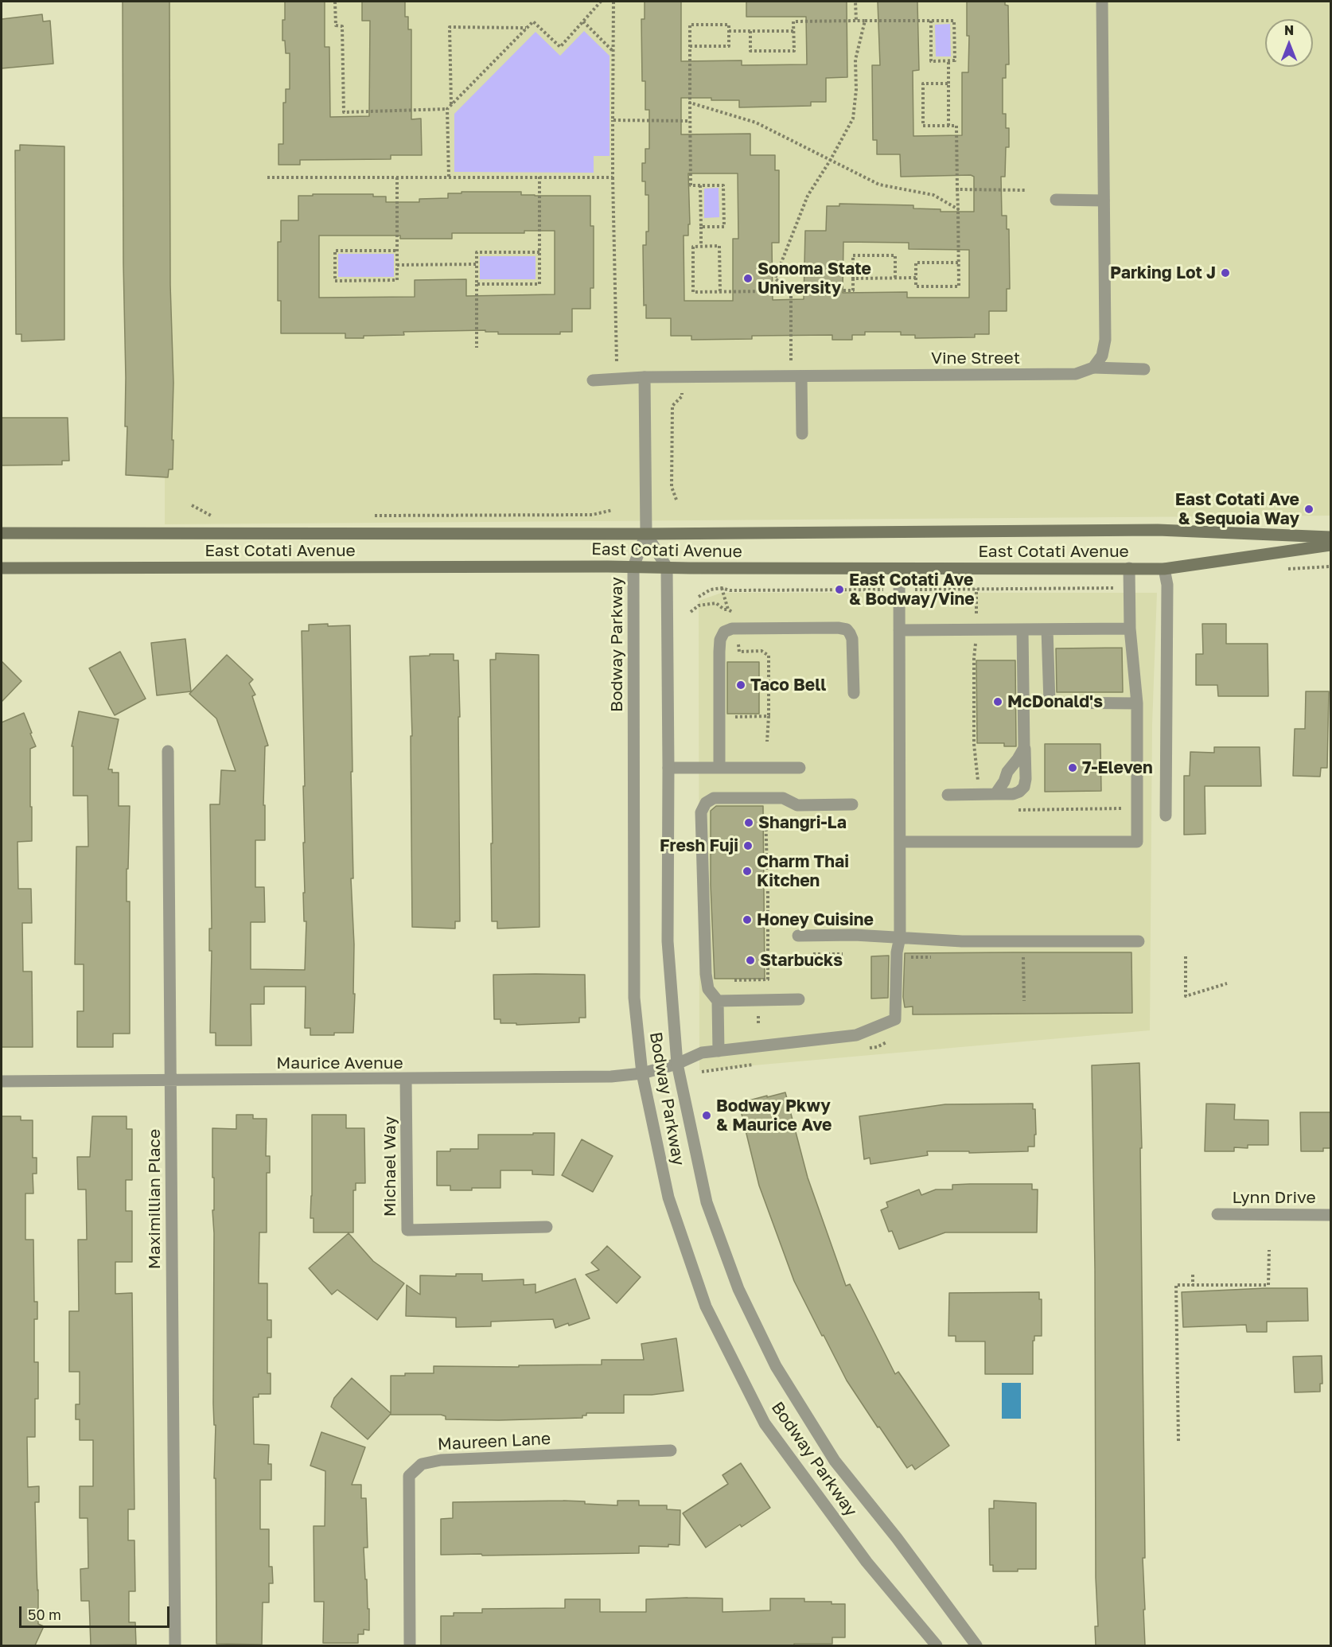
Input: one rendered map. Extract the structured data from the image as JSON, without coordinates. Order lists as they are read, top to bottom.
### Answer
{
  "streets": {
    "main road": ["East Cotati Avenue"],
    "street": [
      "Vine Street",
      "Bodway Parkway",
      "Maurice Avenue",
      "Michael Way",
      "Lynn Drive",
      "Maximillian Place",
      "Maureen Lane"
    ]
  },
  "crossings": [
    ["East Cotati Avenue", "Bodway Parkway"],
    ["Bodway Parkway", "Maurice Avenue"],
    ["Maurice Avenue", "Michael Way"],
    ["Maurice Avenue", "Maximillian Place"]
  ],
  "places": [
    "Parking Lot J",
    "Sonoma State University",
    "East Cotati Ave & Sequoia Way",
    "East Cotati Ave & Bodway/Vine",
    "Taco Bell",
    "McDonald's",
    "7-Eleven",
    "Shangri-La",
    "Fresh Fuji",
    "Charm Thai Kitchen",
    "Honey Cuisine",
    "Starbucks",
    "Bodway Pkwy & Maurice Ave"
  ],
  "scale_bar": "50 m",
  "north": "top"
}
